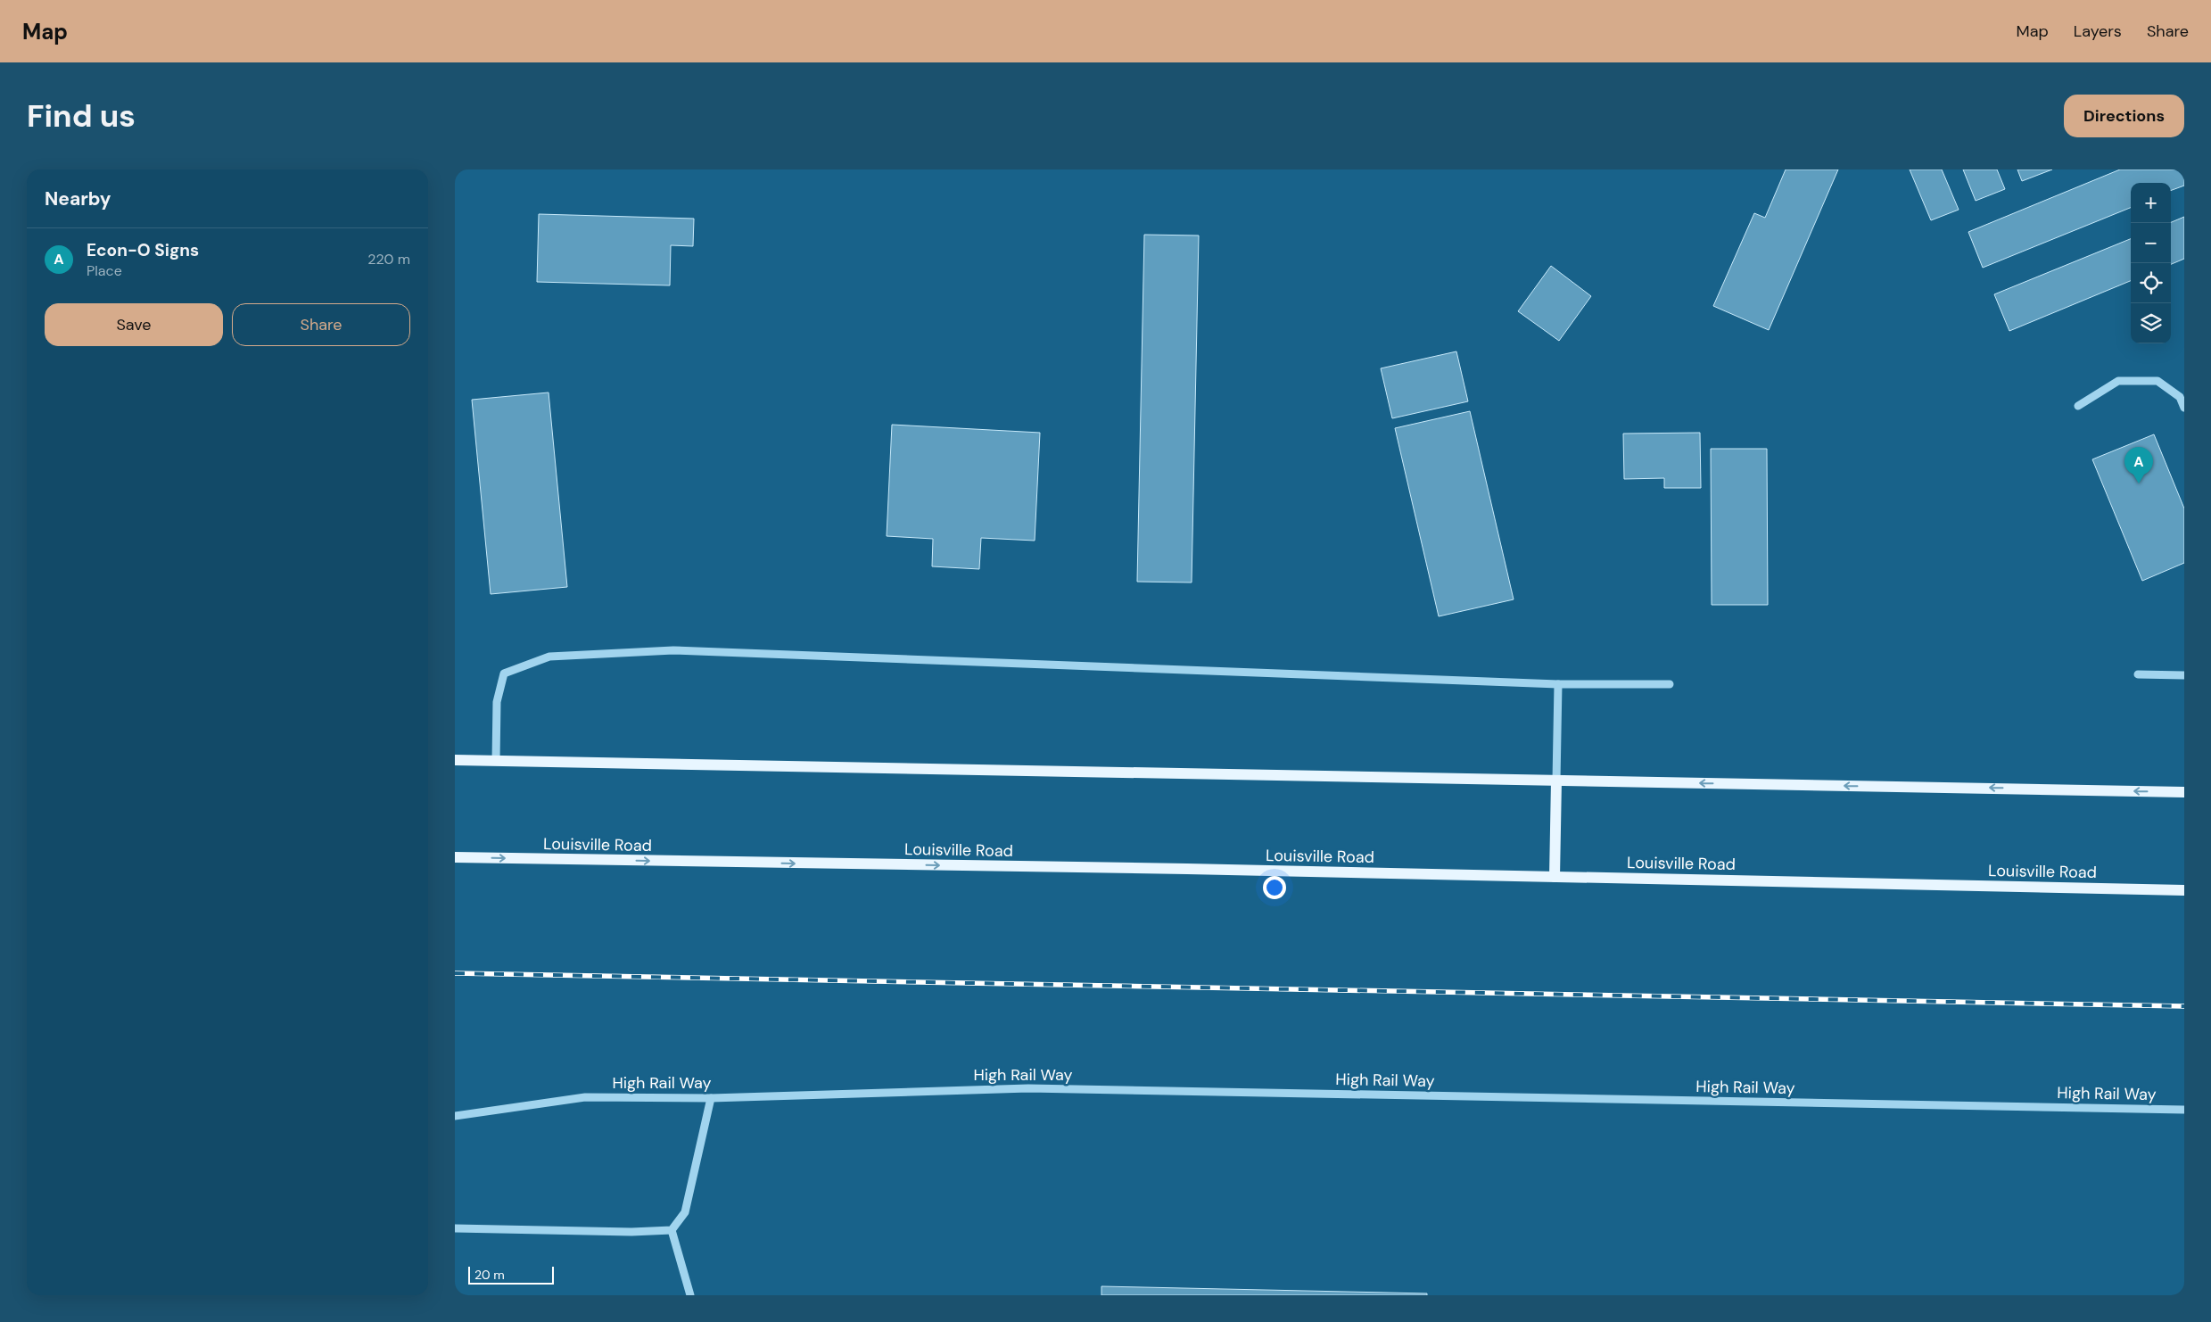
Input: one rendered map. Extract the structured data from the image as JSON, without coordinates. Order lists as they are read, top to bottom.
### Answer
{
  "streets": {
    "main road": ["Louisville Road"],
    "street": ["High Rail Way"]
  },
  "scale_bar": "20 m",
  "page": {
    "header": "Map",
    "nav": ["Map", "Layers", "Share"],
    "buttons": [
      "Directions",
      ["Save", "Share"]
    ],
    "title": "Find us",
    "heading": "Nearby",
    "map_buttons": ["+", "−"],
    "list": [
      {
        "mark": "A",
        "name": "Econ-O Signs",
        "note": "Place",
        "value": "220 m"
      }
    ],
    "pins": "A",
    "scale": "20 m"
  }
}
